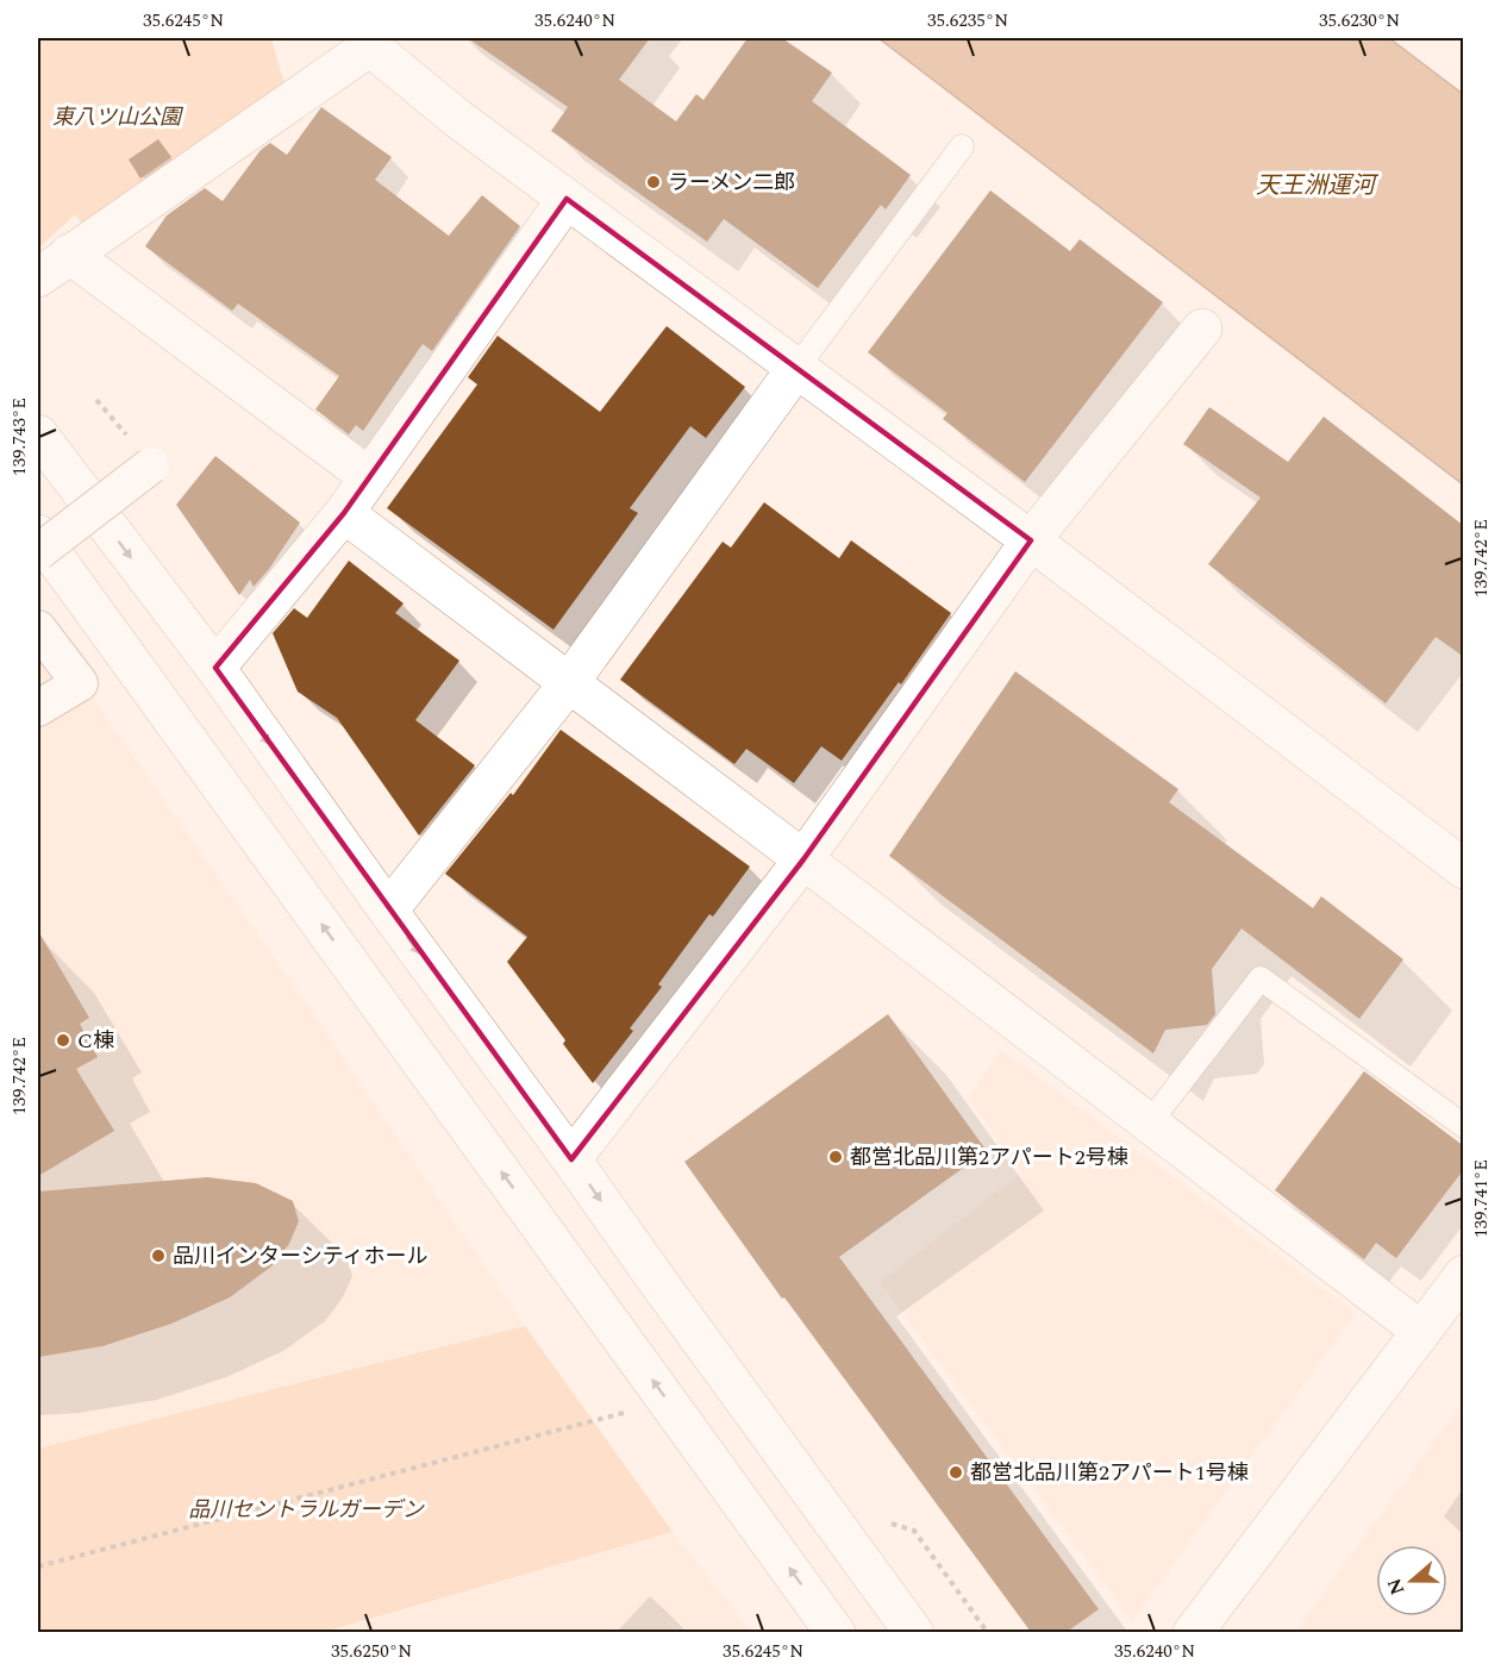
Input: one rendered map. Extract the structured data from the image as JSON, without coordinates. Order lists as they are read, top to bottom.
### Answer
{
  "water": ["天王洲運河"],
  "parks": ["東八ツ山公園", "品川セントラルガーデン"],
  "places": [
    "ラーメン二郎",
    "C棟",
    "都営北品川第2アパート2号棟",
    "品川インターシティホール",
    "都営北品川第2アパート1号棟"
  ],
  "north": "left",
  "coordinates": [
    "35.6245°N",
    "35.6240°N",
    "35.6235°N",
    "35.6230°N",
    "139.743°E",
    "139.742°E",
    "139.741°E",
    "35.6250°N"
  ]
}
